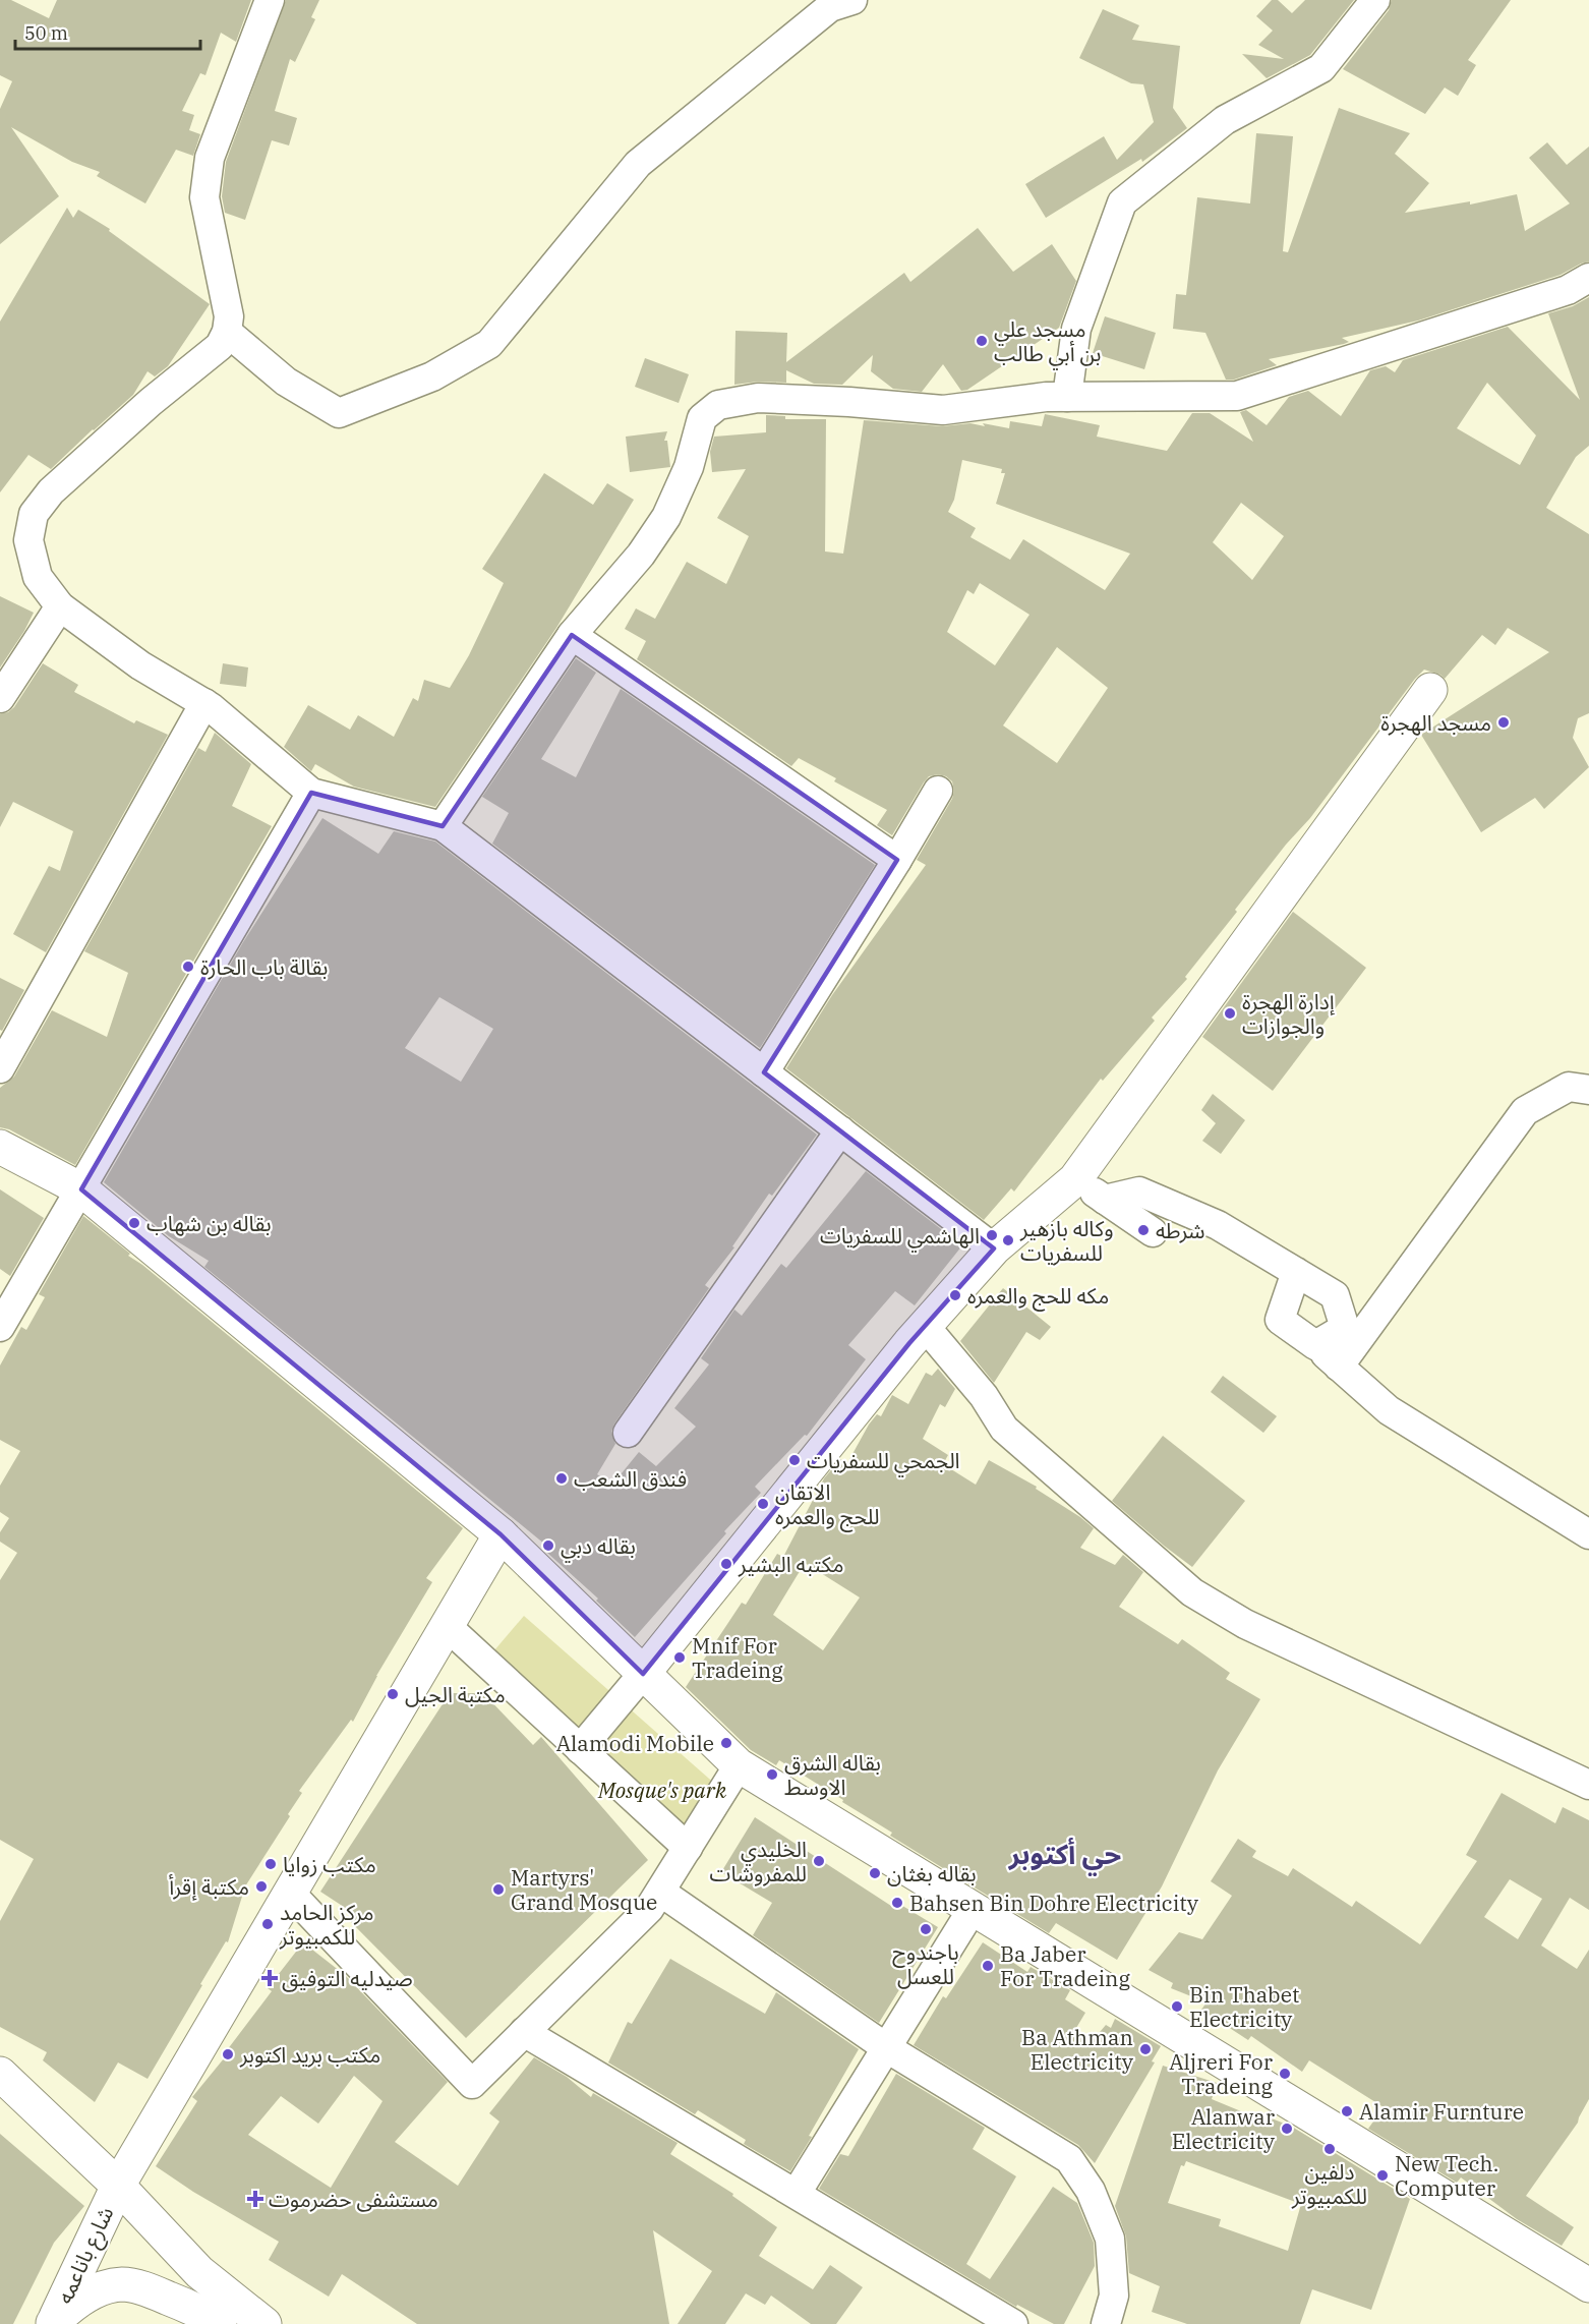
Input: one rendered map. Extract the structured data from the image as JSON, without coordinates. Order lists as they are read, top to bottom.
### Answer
{
  "streets": {
    "main road": ["شارع باناعمه"]
  },
  "districts": ["حي أكتوبر"],
  "parks": ["Mosque's park"],
  "places": {
    "other": [
      "مسجد علي بن أبي طالب",
      "مسجد الهجرة",
      "بقالة باب الحارة",
      "إدارة الهجرة والجوازات",
      "بقاله بن شهاب",
      "شرطه",
      "الهاشمي للسفريات",
      "وكاله بازهير للسفريات",
      "مكه للحج والعمره",
      "الجمحي للسفريات",
      "فندق الشعب",
      "الاتقان للحج والعمره",
      "بقاله دبي",
      "مكتبه البشير",
      "Mnif For Tradeing",
      "مكتبة الجيل",
      "Alamodi Mobile",
      "بقاله الشرق الاوسط",
      "الخليدي للمفروشات",
      "مكتب زوايا",
      "بقاله بغثان",
      "مكتبة إقرأ",
      "Martyrs' Grand Mosque",
      "Bahsen Bin Dohre Electricity",
      "مركز الحامد للكمبيوتر",
      "باجندوح للعسل",
      "Ba Jaber For Tradeing",
      "Bin Thabet Electricity",
      "Ba Athman Electricity",
      "مكتب بريد اكتوبر",
      "Aljreri For Tradeing",
      "Alamir Furnture",
      "Alanwar Electricity",
      "دلفين للكمبيوتر",
      "New Tech. Computer"
    ],
    "health": ["صيدليه التوفيق", "مستشفى حضرموت"]
  },
  "scale_bar": "50 m"
}
